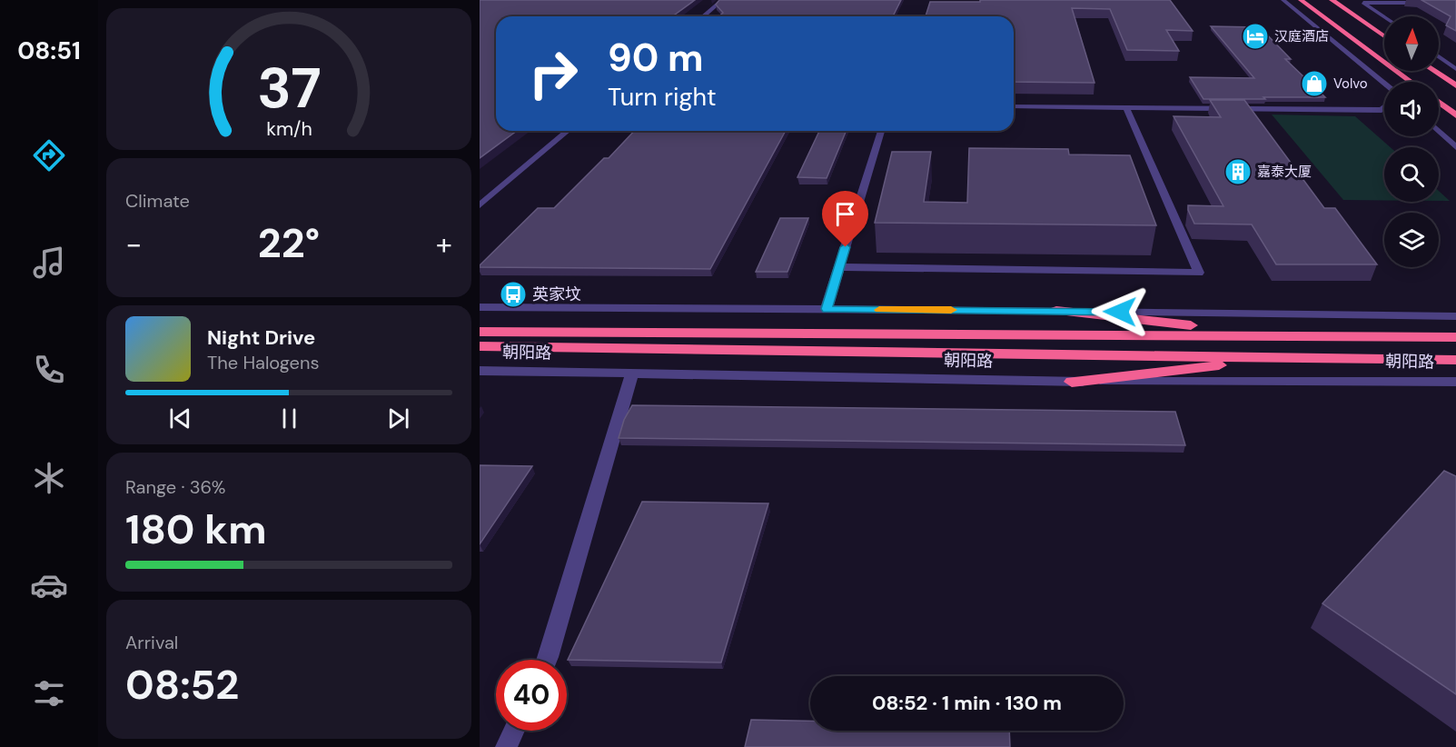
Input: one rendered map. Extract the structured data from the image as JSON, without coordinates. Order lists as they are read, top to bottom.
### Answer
{
  "streets": {
    "highway": ["朝阳路"]
  },
  "places": {
    "hotel": ["汉庭酒店"],
    "shop": ["Volvo"],
    "building": ["嘉泰大厦"],
    "bus stop": ["英家坟"]
  },
  "north": "top",
  "page": {
    "tabs": "08:51",
    "turn": ["90 m", "Turn right"],
    "tile": [
      "Climate",
      ["Range · 36%", "180 km"],
      ["Arrival", "08:52"]
    ],
    "heat": ["−", "22°", "+"],
    "song": ["Night Drive", "The Halogens"],
    "limit": "40",
    "trip": "08:52 · 1 min · 130 m",
    "gauge": ["37", "km/h"]
  }
}
